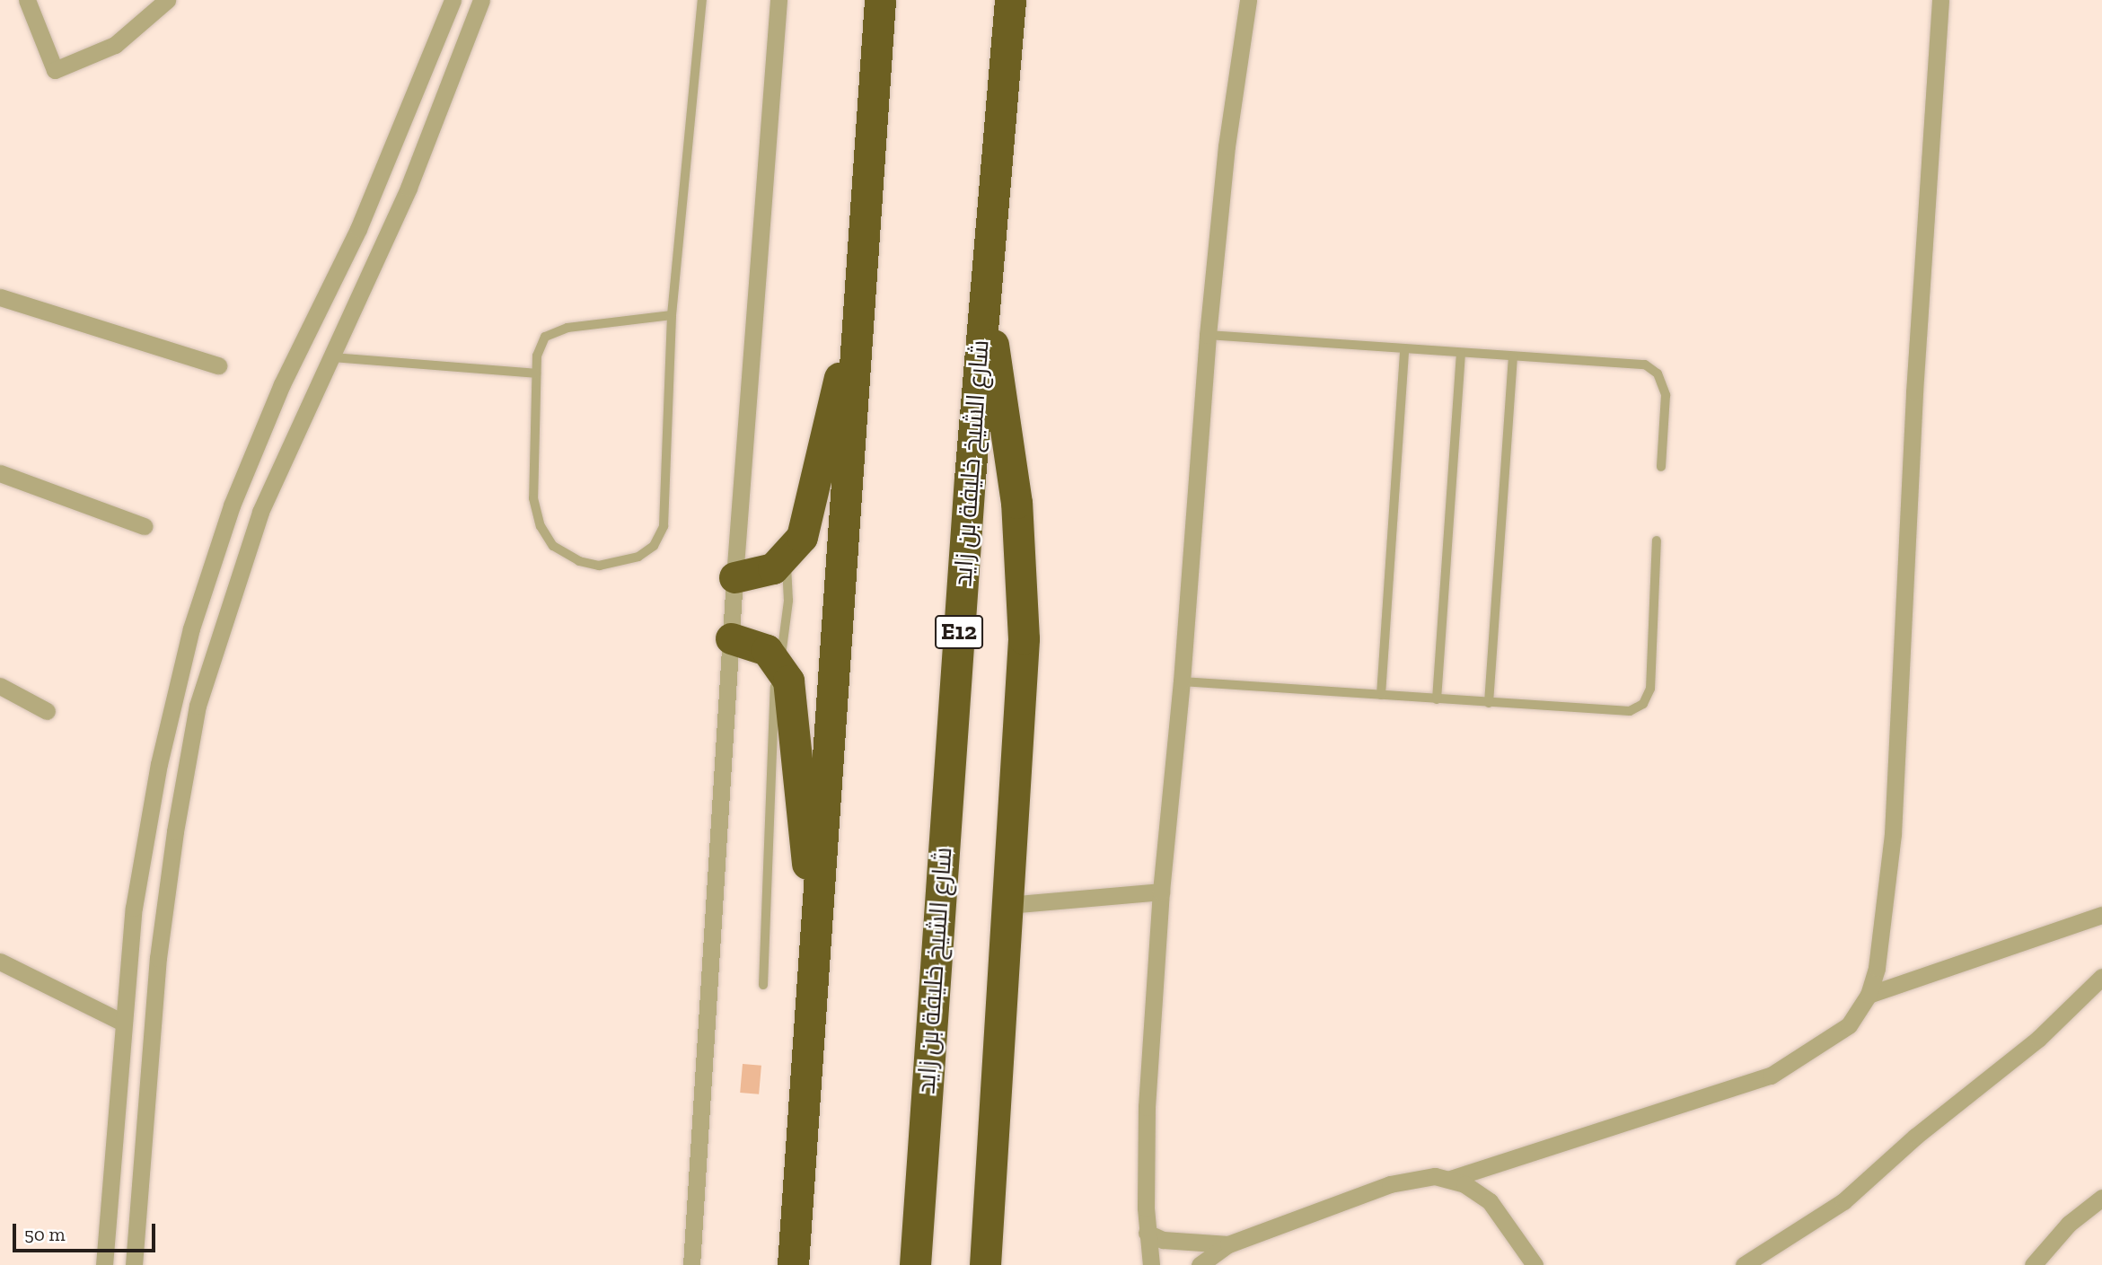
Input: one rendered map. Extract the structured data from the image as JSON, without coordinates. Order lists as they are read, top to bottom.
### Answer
{
  "streets": {
    "highway": ["شارع الشيخ خليفة بن زايد", "E12"]
  },
  "scale_bar": "50 m"
}
